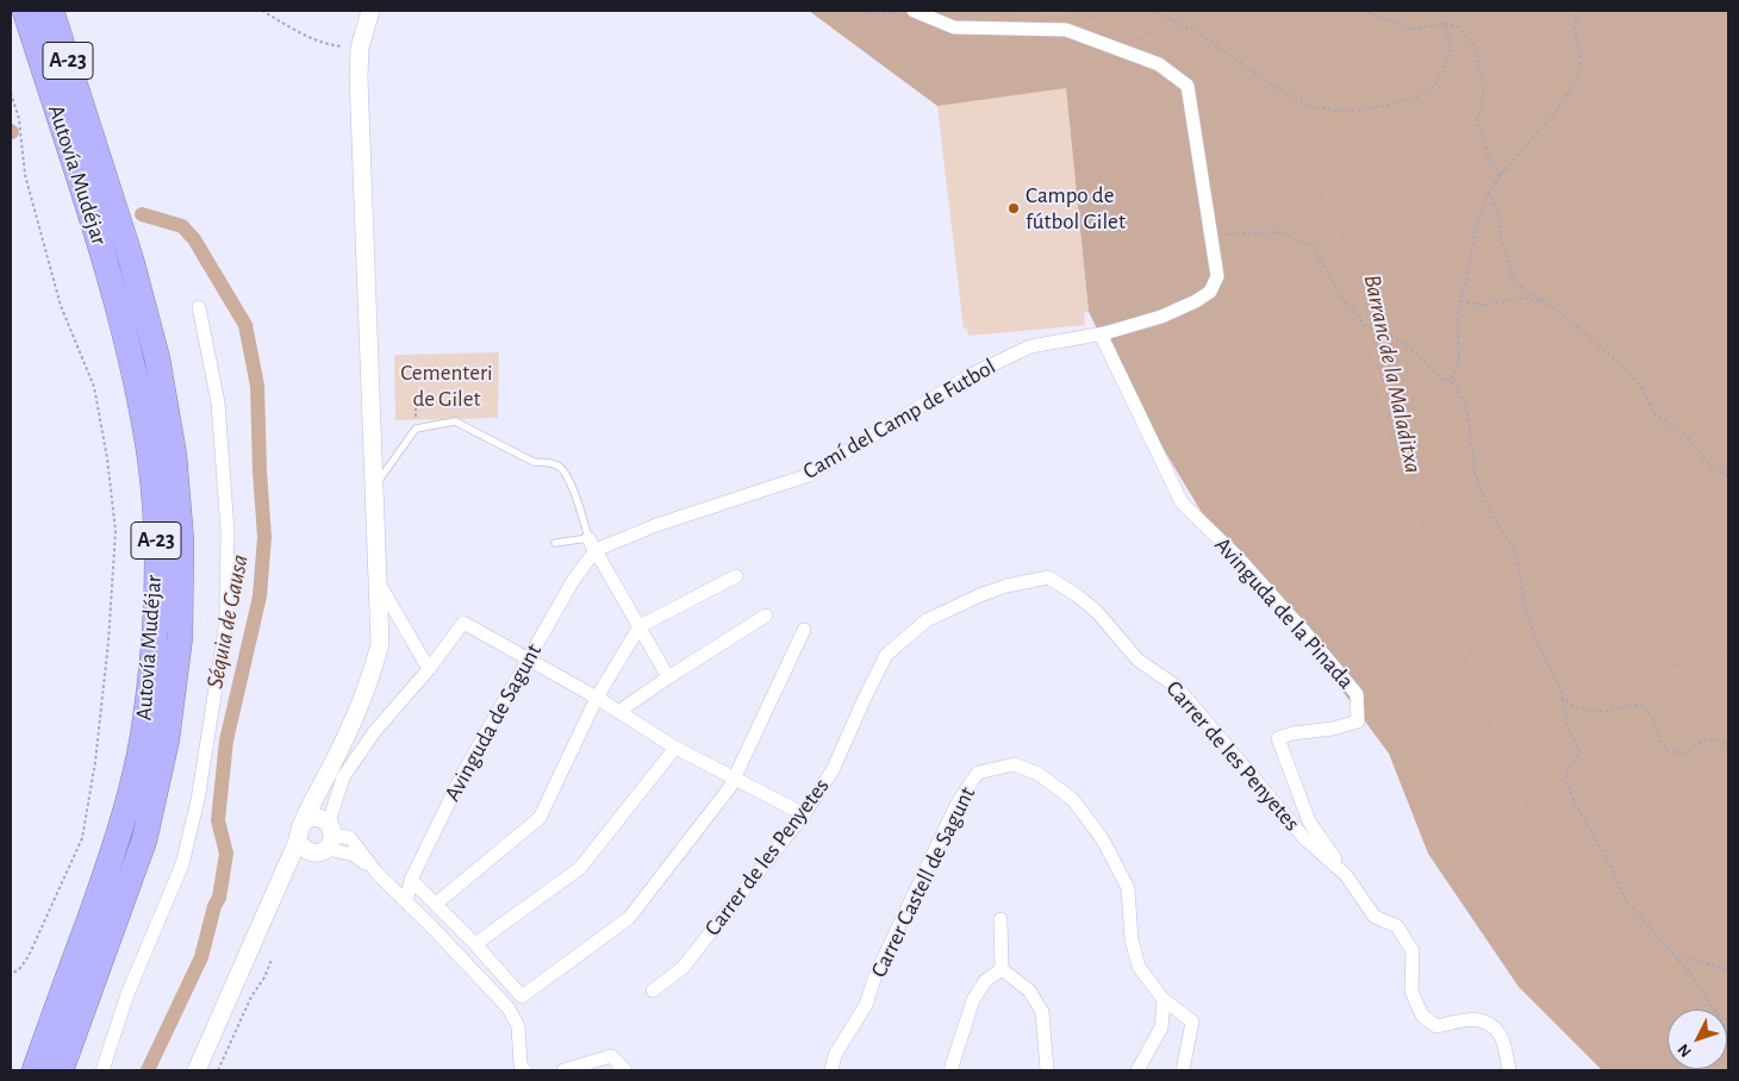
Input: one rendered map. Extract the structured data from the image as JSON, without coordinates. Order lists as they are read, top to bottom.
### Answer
{
  "streets": {
    "highway": ["A-23", "Autovía Mudéjar"],
    "street": [
      "Camí del Camp de Futbol",
      "Avinguda de la Pinada",
      "Avinguda de Sagunt",
      "Carrer de les Penyetes",
      "Carrer Castell de Sagunt"
    ]
  },
  "crossings": [
    ["Camí del Camp de Futbol", "Avinguda de la Pinada"],
    ["Camí del Camp de Futbol", "Avinguda de Sagunt"],
    ["Avinguda de la Pinada", "Carrer de les Penyetes"]
  ],
  "water": ["Barranc de la Maladitxa", "Séquia de Gausa"],
  "parks": ["Cementeri de Gilet"],
  "places": ["Campo de fútbol Gilet"],
  "north": "bottom left"
}
